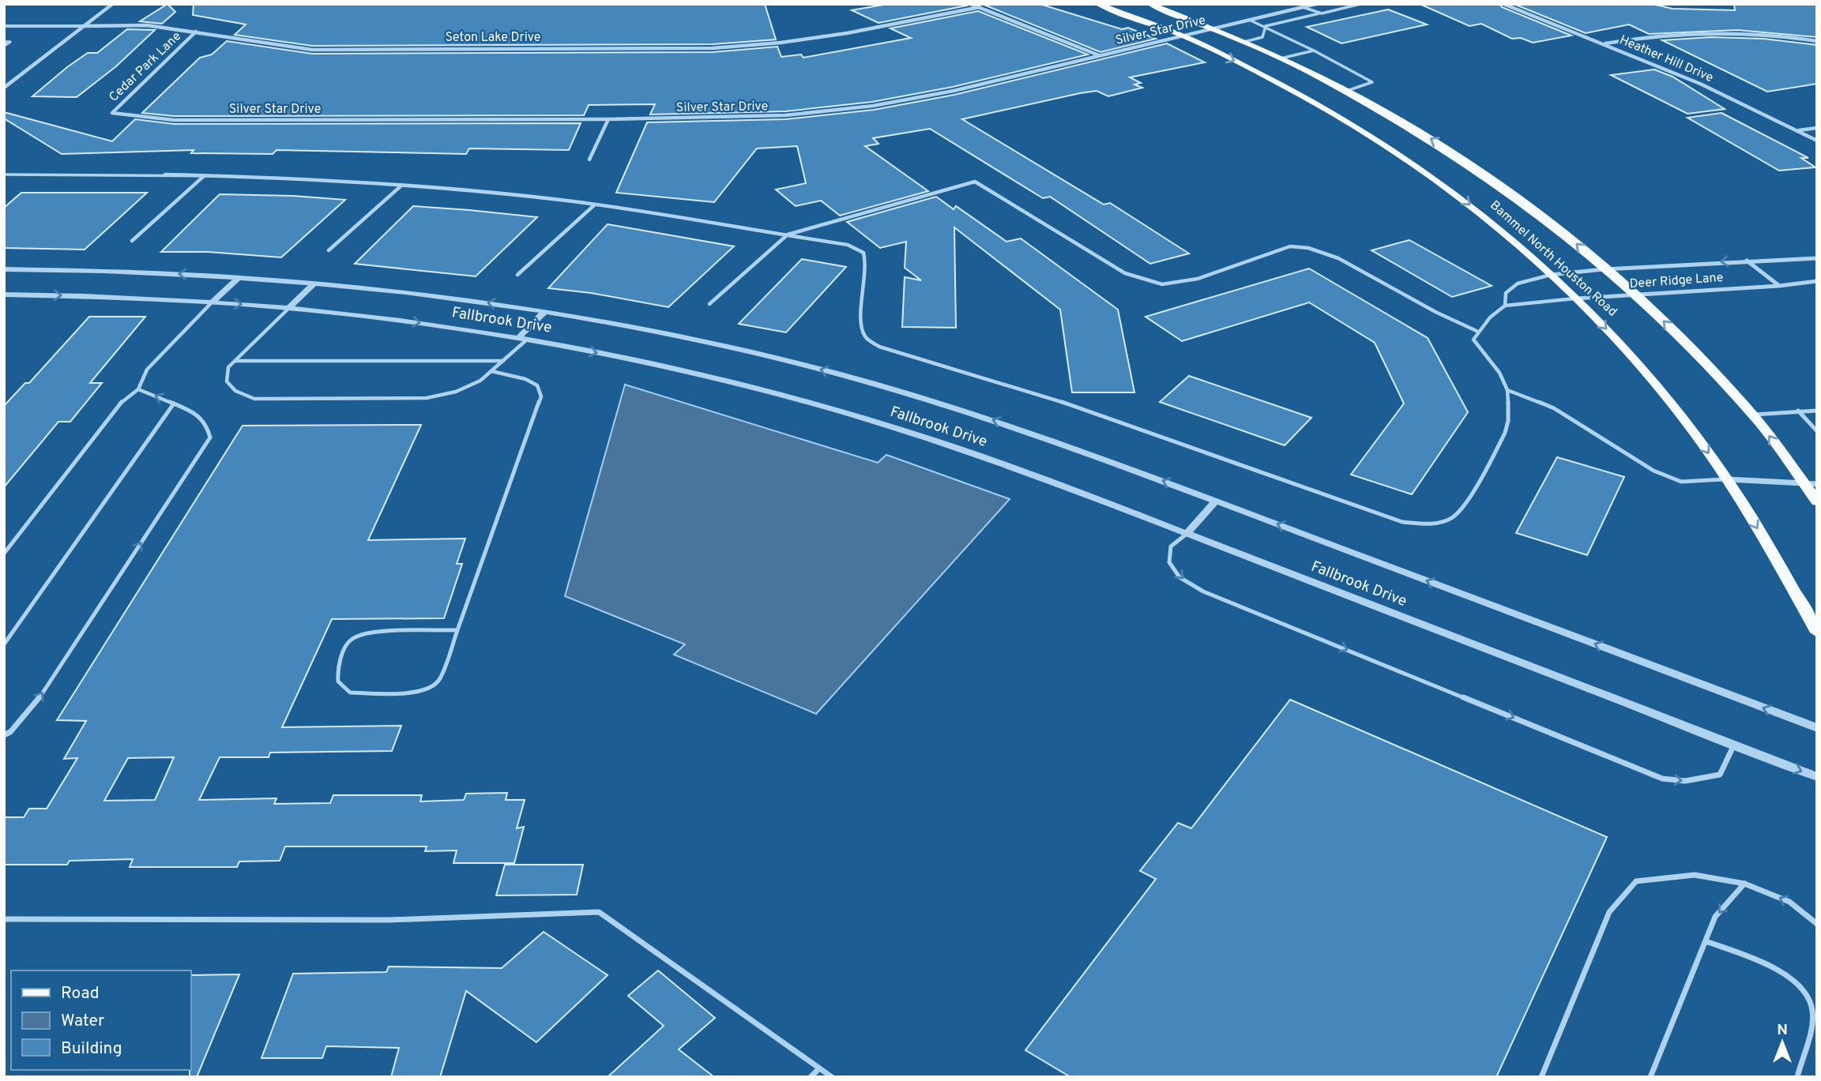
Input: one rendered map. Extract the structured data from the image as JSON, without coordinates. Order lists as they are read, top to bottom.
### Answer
{
  "streets": {
    "main road": ["Bammel North Houston Road"],
    "street": [
      "Silver Star Drive",
      "Seton Lake Drive",
      "Heather Hill Drive",
      "Cedar Park Lane",
      "Deer Ridge Lane",
      "Fallbrook Drive"
    ]
  },
  "crossings": [
    ["Silver Star Drive", "Cedar Park Lane"],
    ["Silver Star Drive", "Bammel North Houston Road"],
    ["Seton Lake Drive", "Cedar Park Lane"],
    ["Bammel North Houston Road", "Deer Ridge Lane"]
  ],
  "legend": ["Road", "Water", "Building"],
  "north": "top"
}
